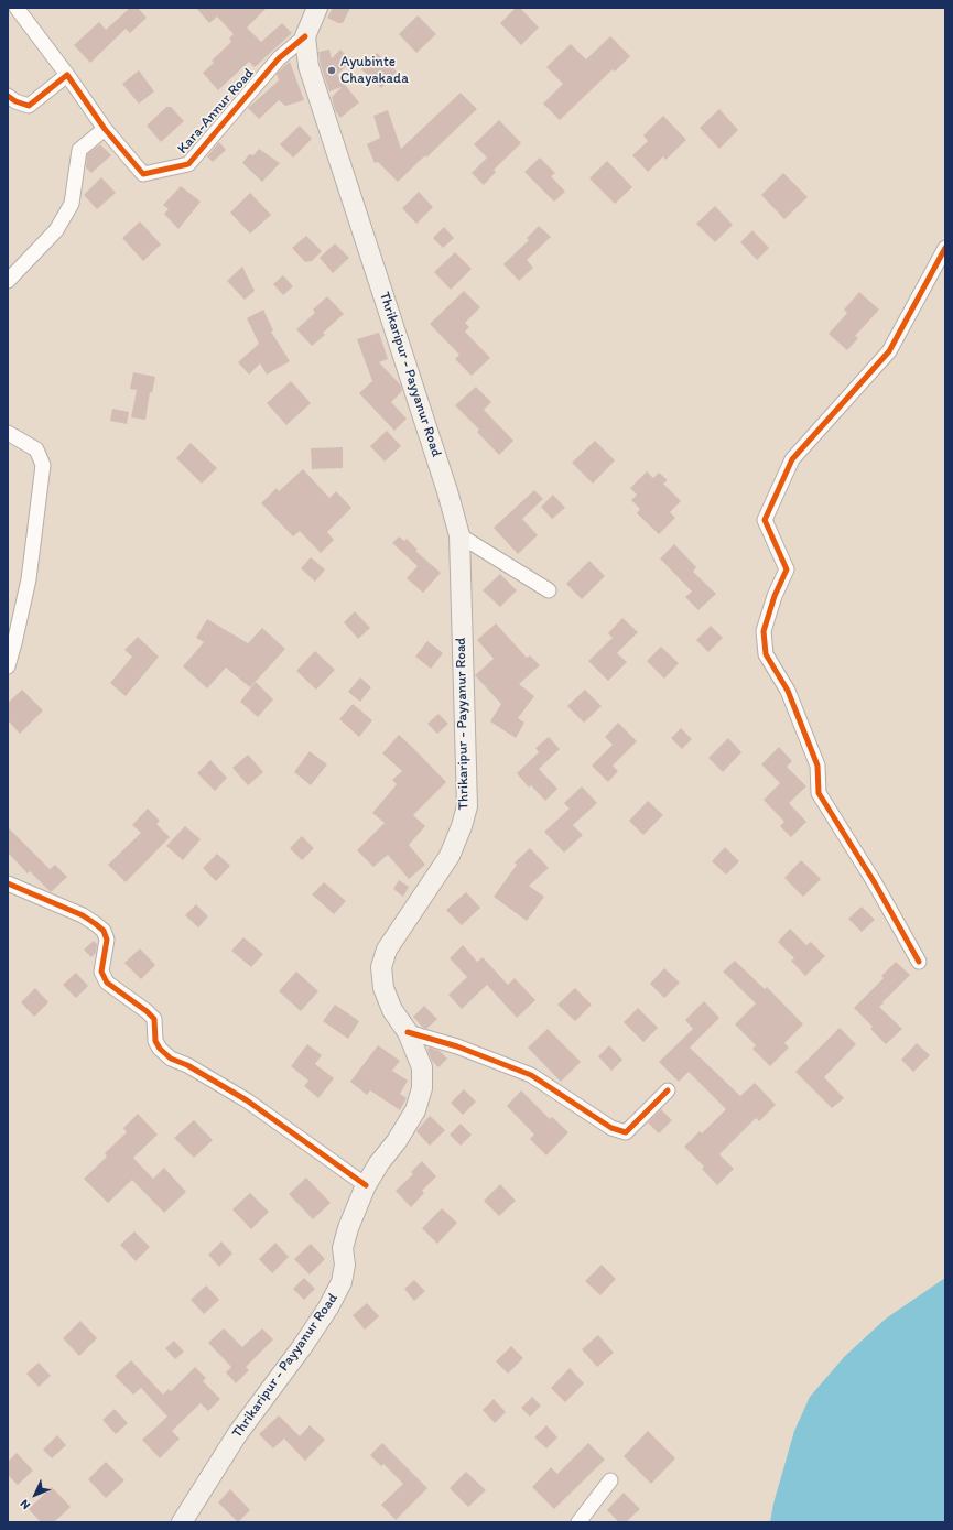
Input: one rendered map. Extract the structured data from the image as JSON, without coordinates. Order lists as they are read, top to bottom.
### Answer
{
  "streets": {
    "main road": ["Thrikaripur - Payyanur Road"],
    "street": ["Kara-Annur Road"]
  },
  "crossings": [
    ["Kara-Annur Road", "Thrikaripur - Payyanur Road"]
  ],
  "places": ["Ayubinte Chayakada"],
  "north": "bottom left"
}
